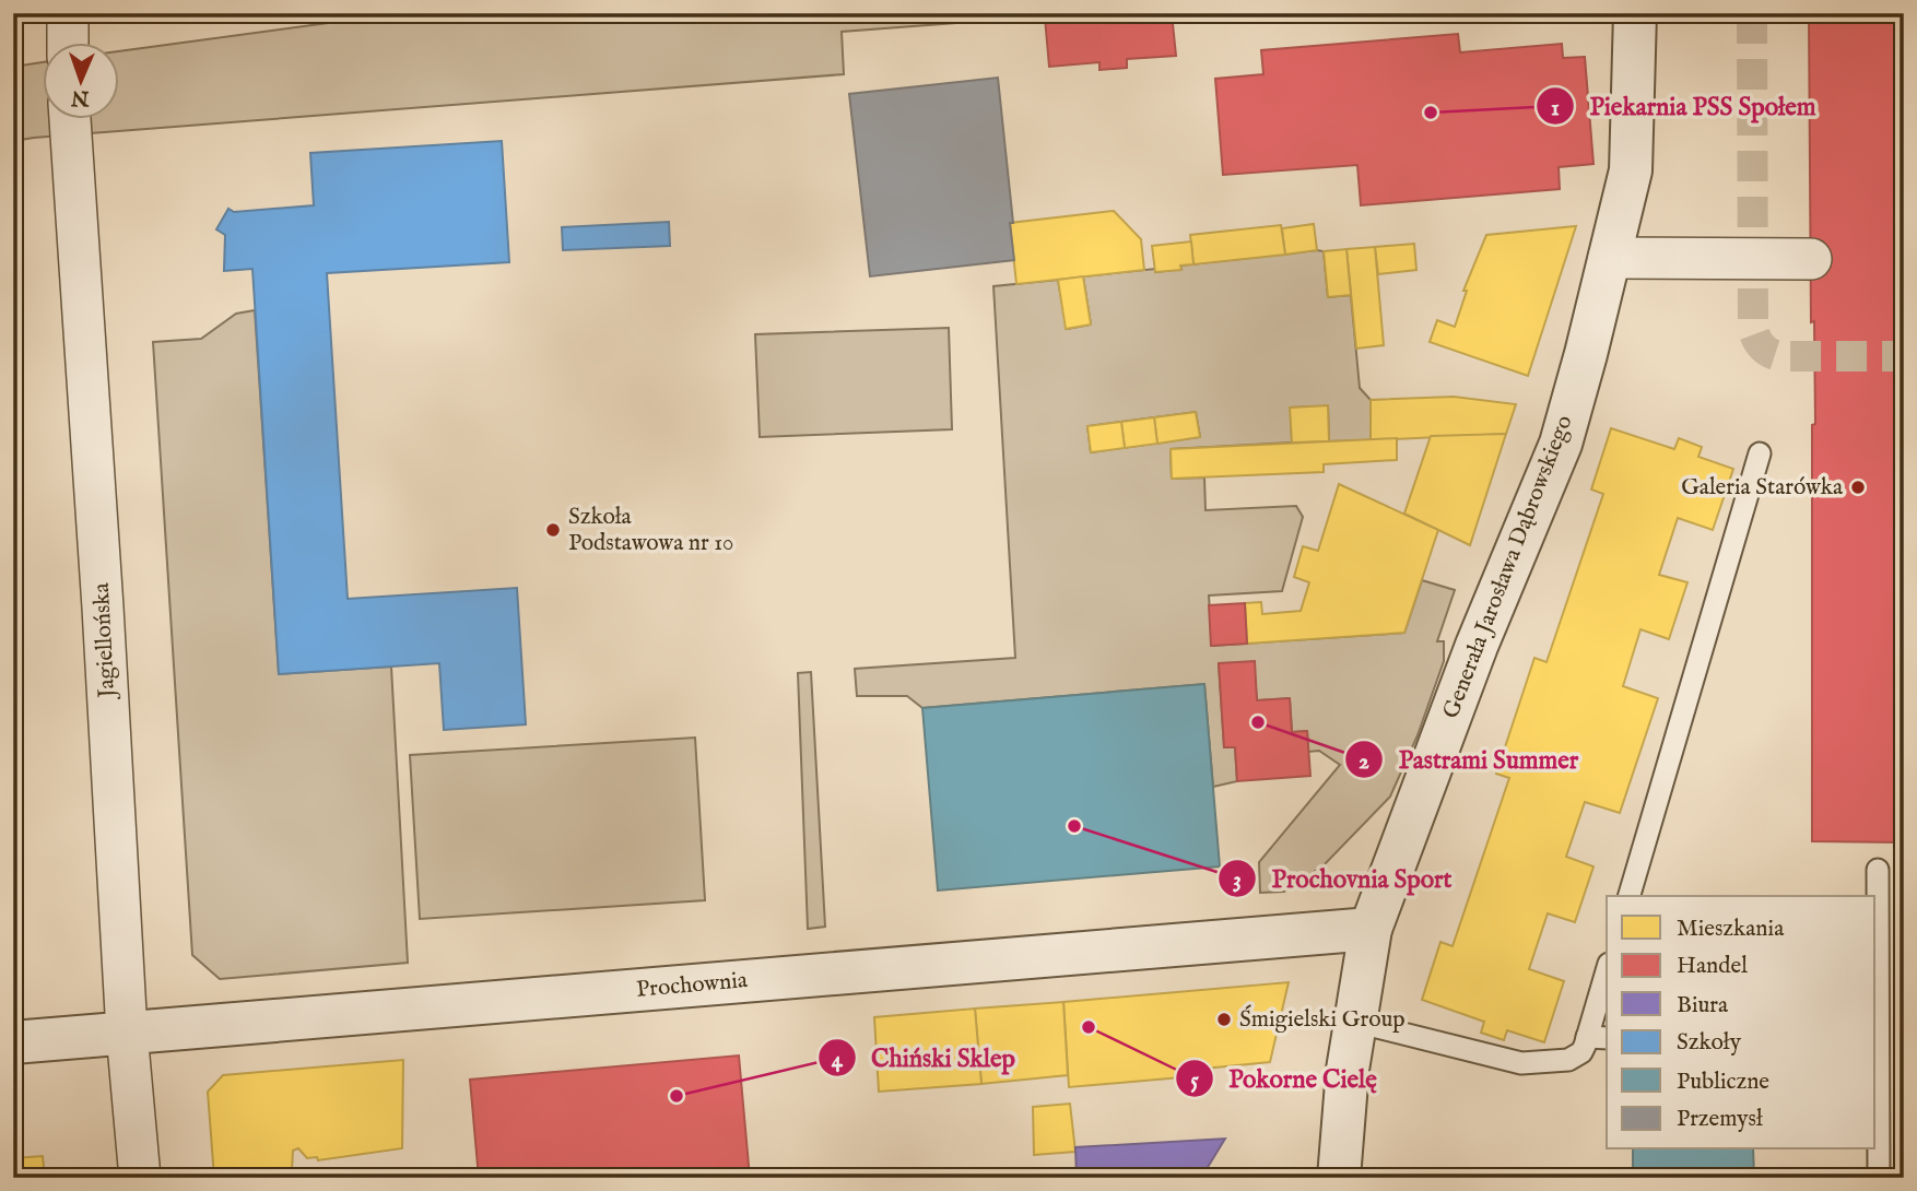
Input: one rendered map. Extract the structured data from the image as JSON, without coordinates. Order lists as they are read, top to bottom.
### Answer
{
  "streets": {
    "street": ["Generała Jarosława Dąbrowskiego", "Jagiellońska", "Prochownia"]
  },
  "crossings": [
    ["Generała Jarosława Dąbrowskiego", "Prochownia"],
    ["Jagiellońska", "Prochownia"]
  ],
  "places": [
    "Piekarnia PSS Społem",
    "Galeria Starówka",
    "Szkoła Podstawowa nr 10",
    "Pastrami Summer",
    "Prochovnia Sport",
    "Śmigielski Group",
    "Pokorne Cielę",
    "Chiński Sklep"
  ],
  "legend": [
    "Mieszkania",
    "Handel",
    "Biura",
    "Szkoły",
    "Publiczne",
    "Przemysł"
  ],
  "north": "bottom"
}
